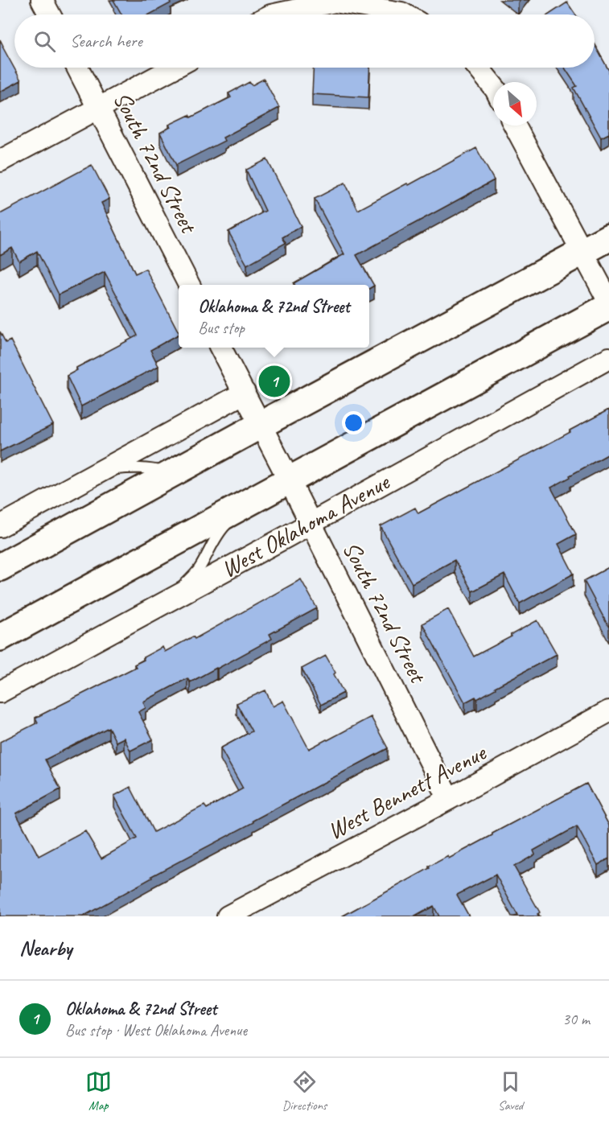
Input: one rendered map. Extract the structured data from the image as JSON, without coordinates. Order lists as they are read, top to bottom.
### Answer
{
  "streets": {
    "main road": ["West Oklahoma Avenue"],
    "street": ["South 72nd Street", "West Bennett Avenue"]
  },
  "crossings": [
    ["South 72nd Street", "West Oklahoma Avenue"],
    ["South 72nd Street", "West Bennett Avenue"]
  ],
  "north": "bottom right",
  "page": {
    "search": "Search here",
    "popup": ["Oklahoma & 72nd Street", "Bus stop"],
    "pins": "1",
    "heading": "Nearby",
    "list": [
      {
        "mark": "1",
        "name": "Oklahoma & 72nd Street",
        "note": "Bus stop · West Oklahoma Avenue",
        "value": "30 m"
      }
    ],
    "nav": ["Map", "Directions", "Saved"]
  }
}
